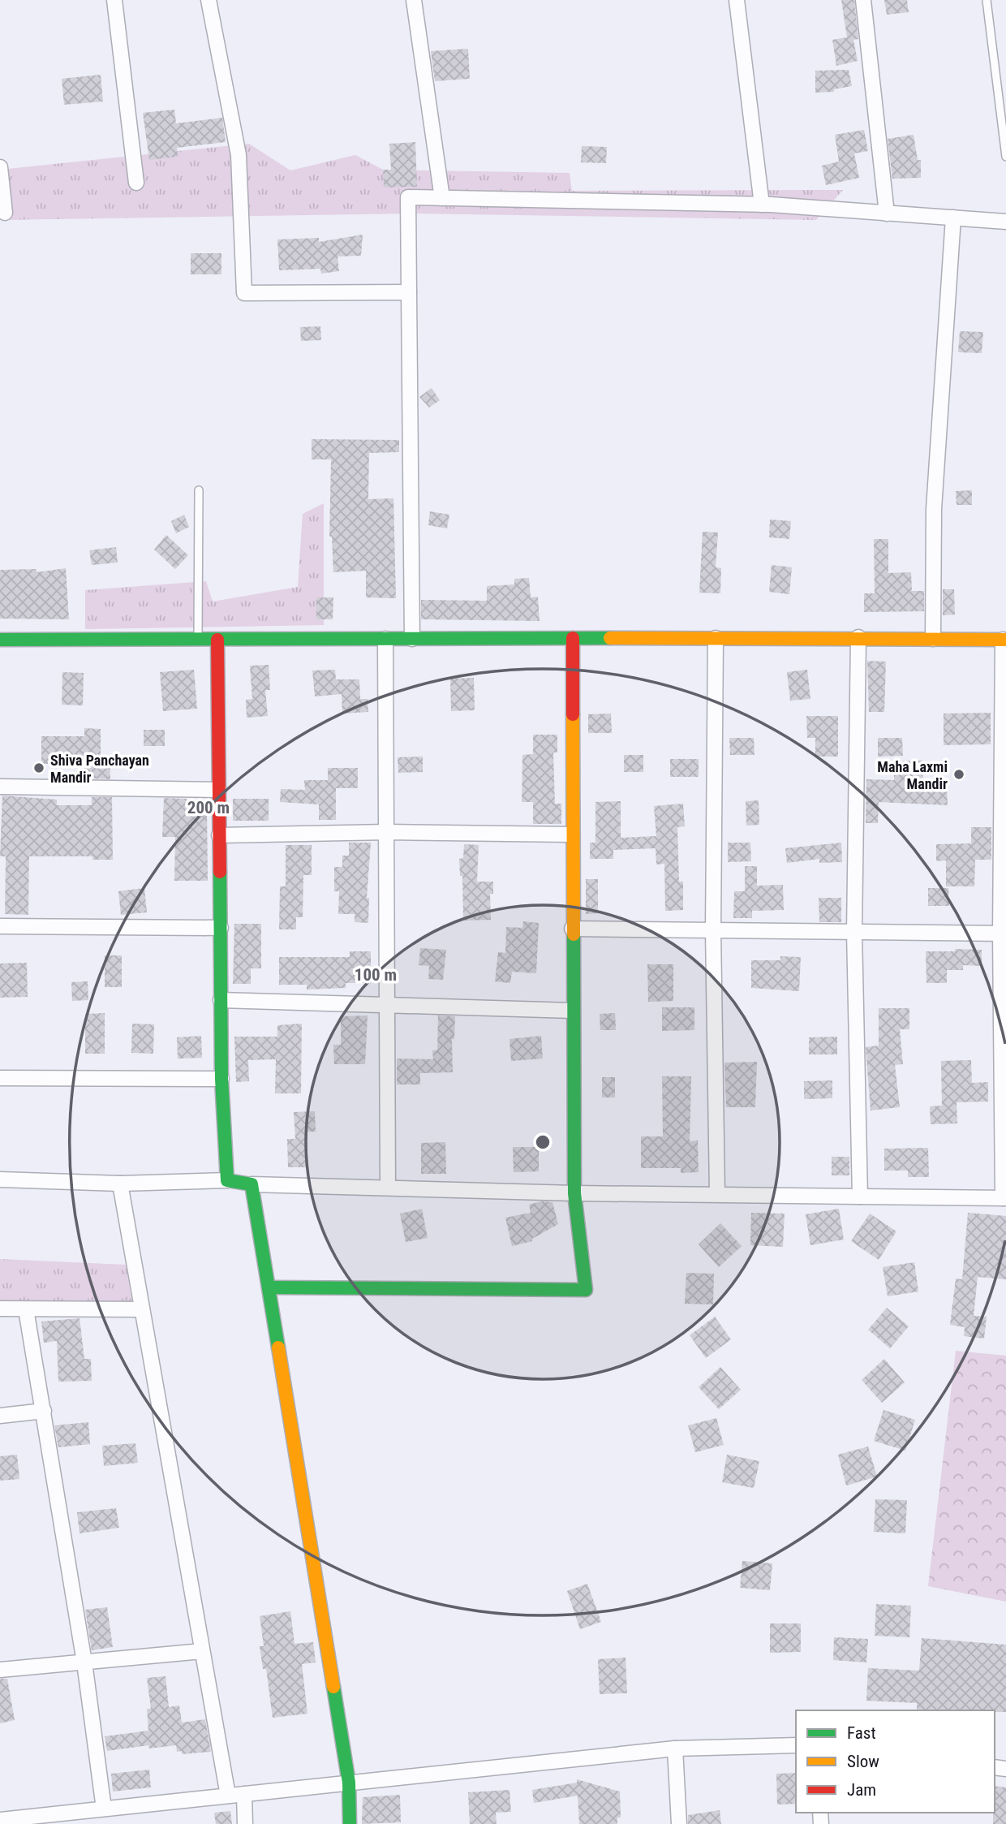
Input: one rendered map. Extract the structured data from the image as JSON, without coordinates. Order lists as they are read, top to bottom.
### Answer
{
  "places": ["Shiva Panchayan Mandir", "Maha Laxmi Mandir"],
  "legend": ["Fast", "Slow", "Jam"],
  "rings": ["200 m", "100 m"]
}
